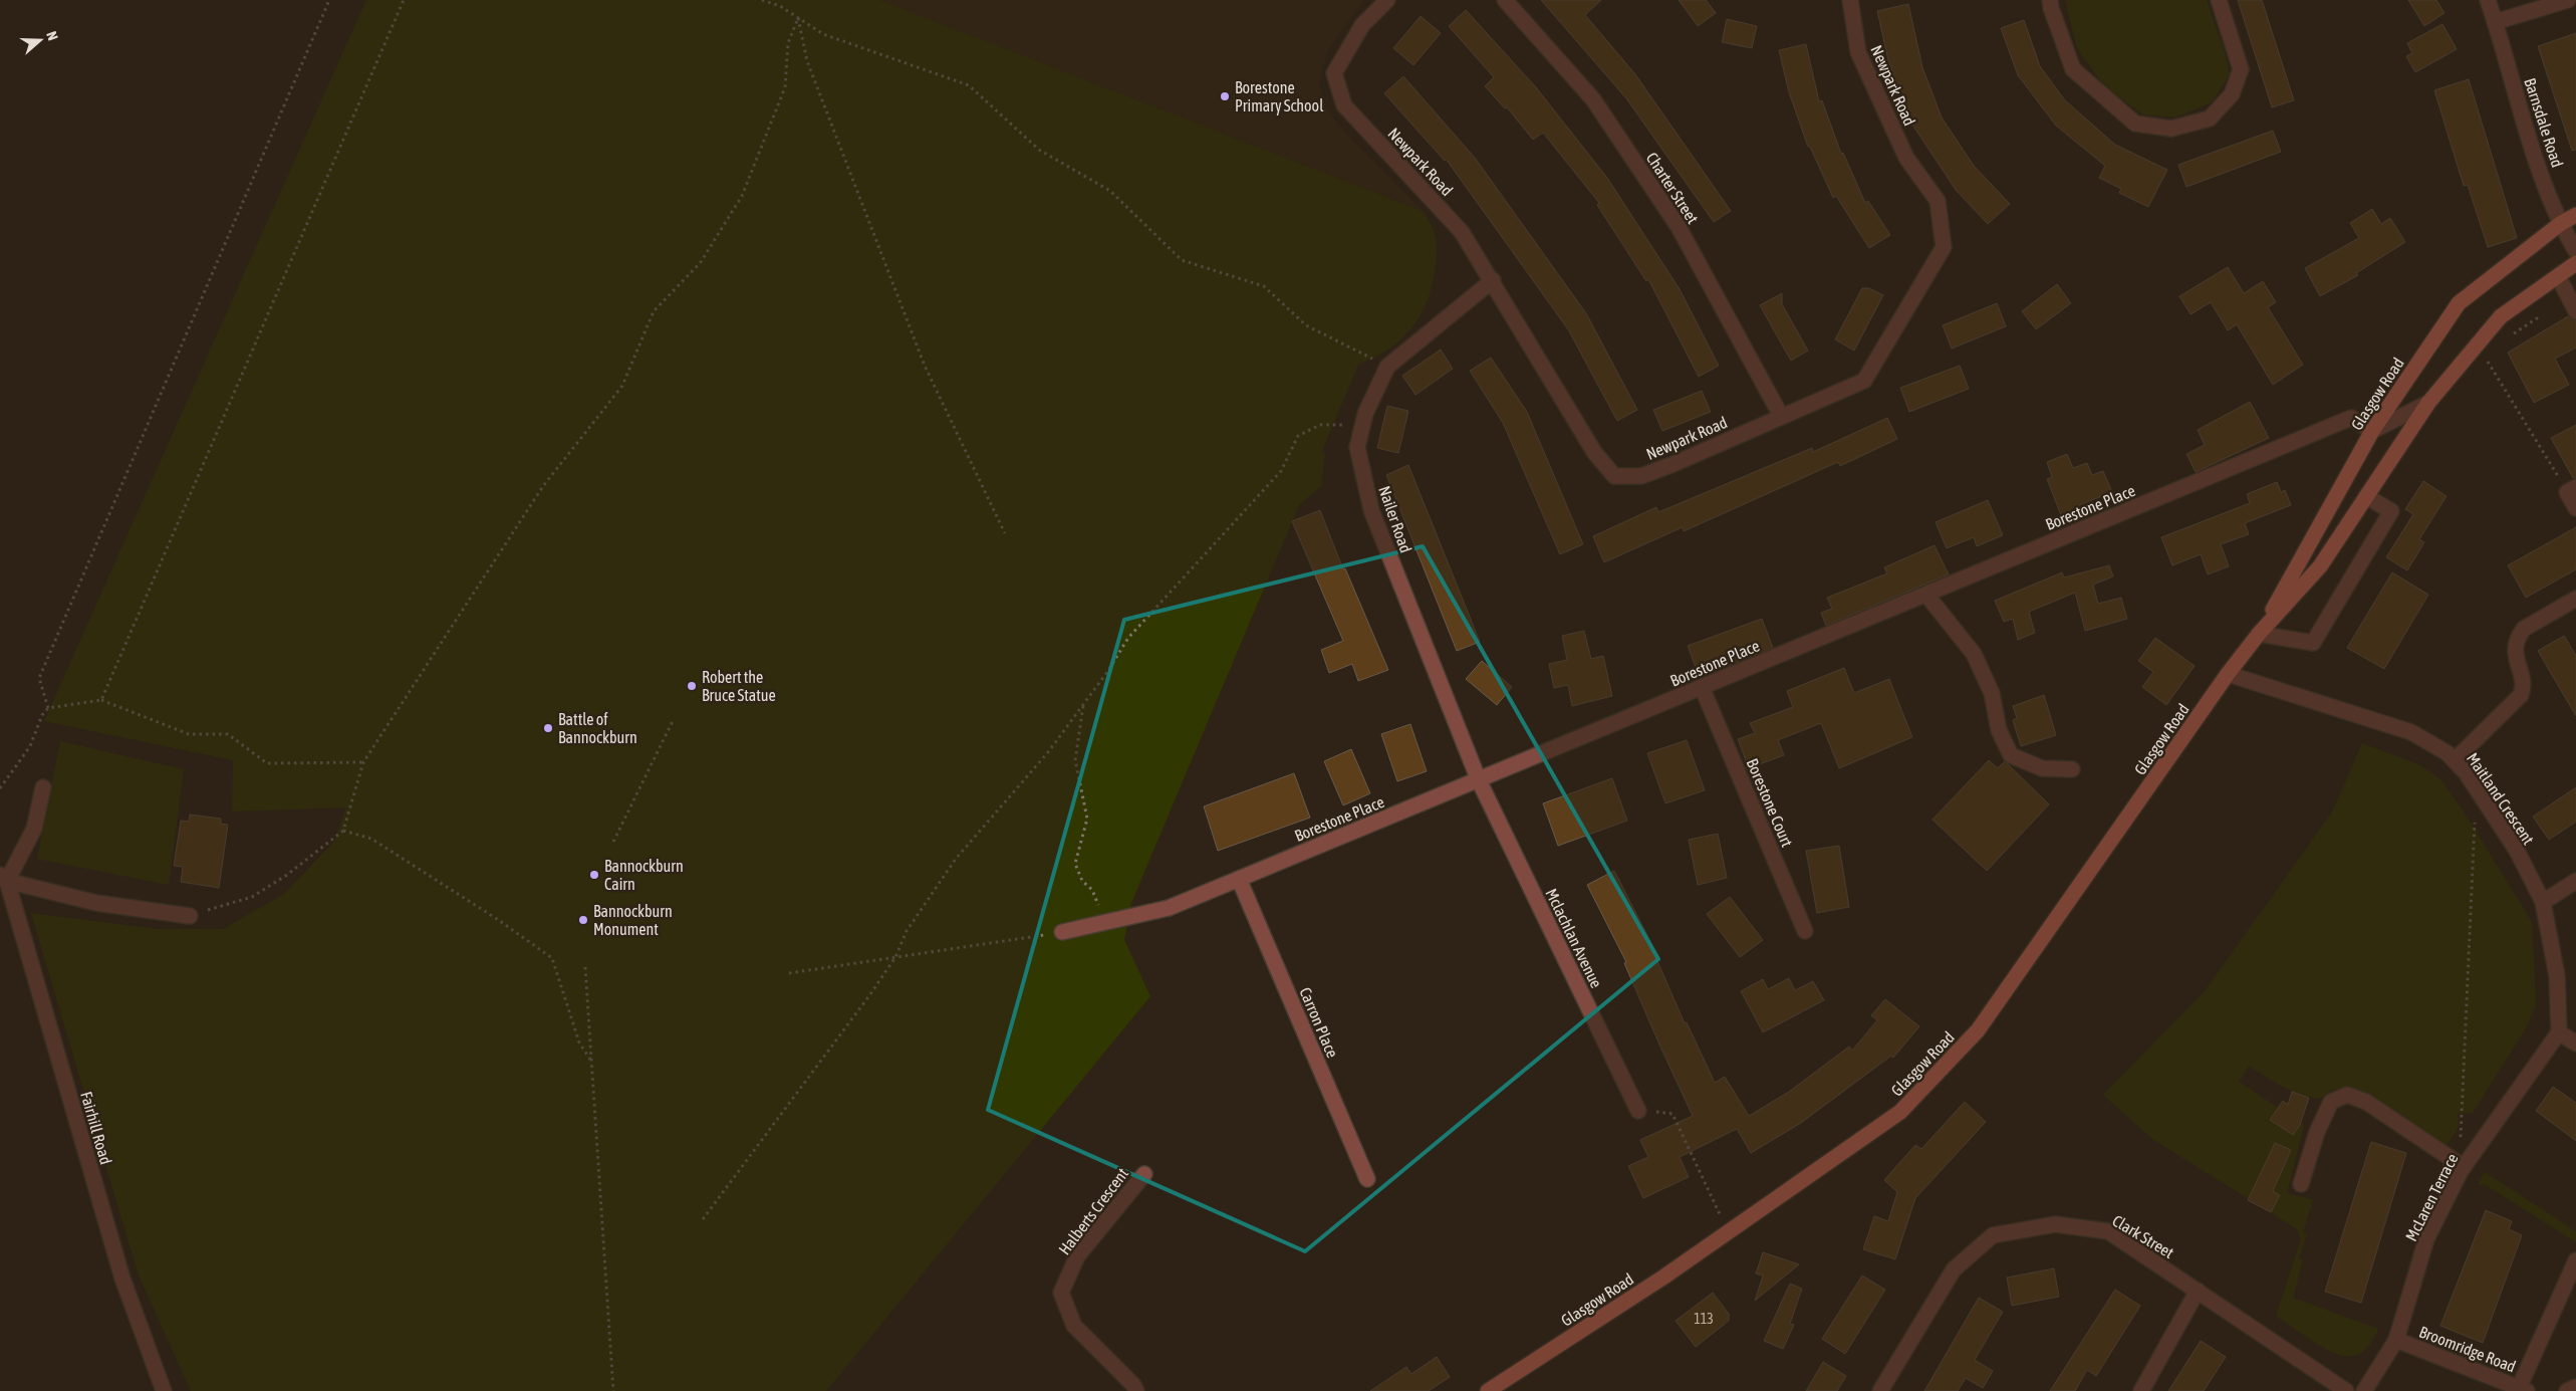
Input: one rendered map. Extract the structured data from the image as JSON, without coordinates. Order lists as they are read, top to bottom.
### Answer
{
  "streets": {
    "main road": ["Glasgow Road"],
    "street": [
      "Newpark Road",
      "Barnsdale Road",
      "Charter Street",
      "Borestone Place",
      "Nailer Road",
      "Maitland Crescent",
      "Borestone Court",
      "Mclachlan Avenue",
      "Carron Place",
      "Fairhill Road",
      "McLaren Terrace",
      "Halberts Crescent",
      "Clark Street",
      "Broomridge Road"
    ]
  },
  "crossings": [
    ["Newpark Road", "Charter Street"],
    ["Newpark Road", "Nailer Road"],
    ["Barnsdale Road", "Glasgow Road"],
    ["Glasgow Road", "Borestone Place"],
    ["Glasgow Road", "Maitland Crescent"],
    ["Borestone Place", "Nailer Road"],
    ["Borestone Place", "Borestone Court"],
    ["Borestone Place", "Mclachlan Avenue"],
    ["Borestone Place", "Carron Place"],
    ["Nailer Road", "Mclachlan Avenue"],
    ["Maitland Crescent", "McLaren Terrace"],
    ["McLaren Terrace", "Broomridge Road"]
  ],
  "places": [
    "Borestone Primary School",
    "Robert the Bruce Statue",
    "Battle of Bannockburn",
    "Bannockburn Cairn",
    "Bannockburn Monument"
  ],
  "house_numbers": ["113"],
  "north": "right"
}
